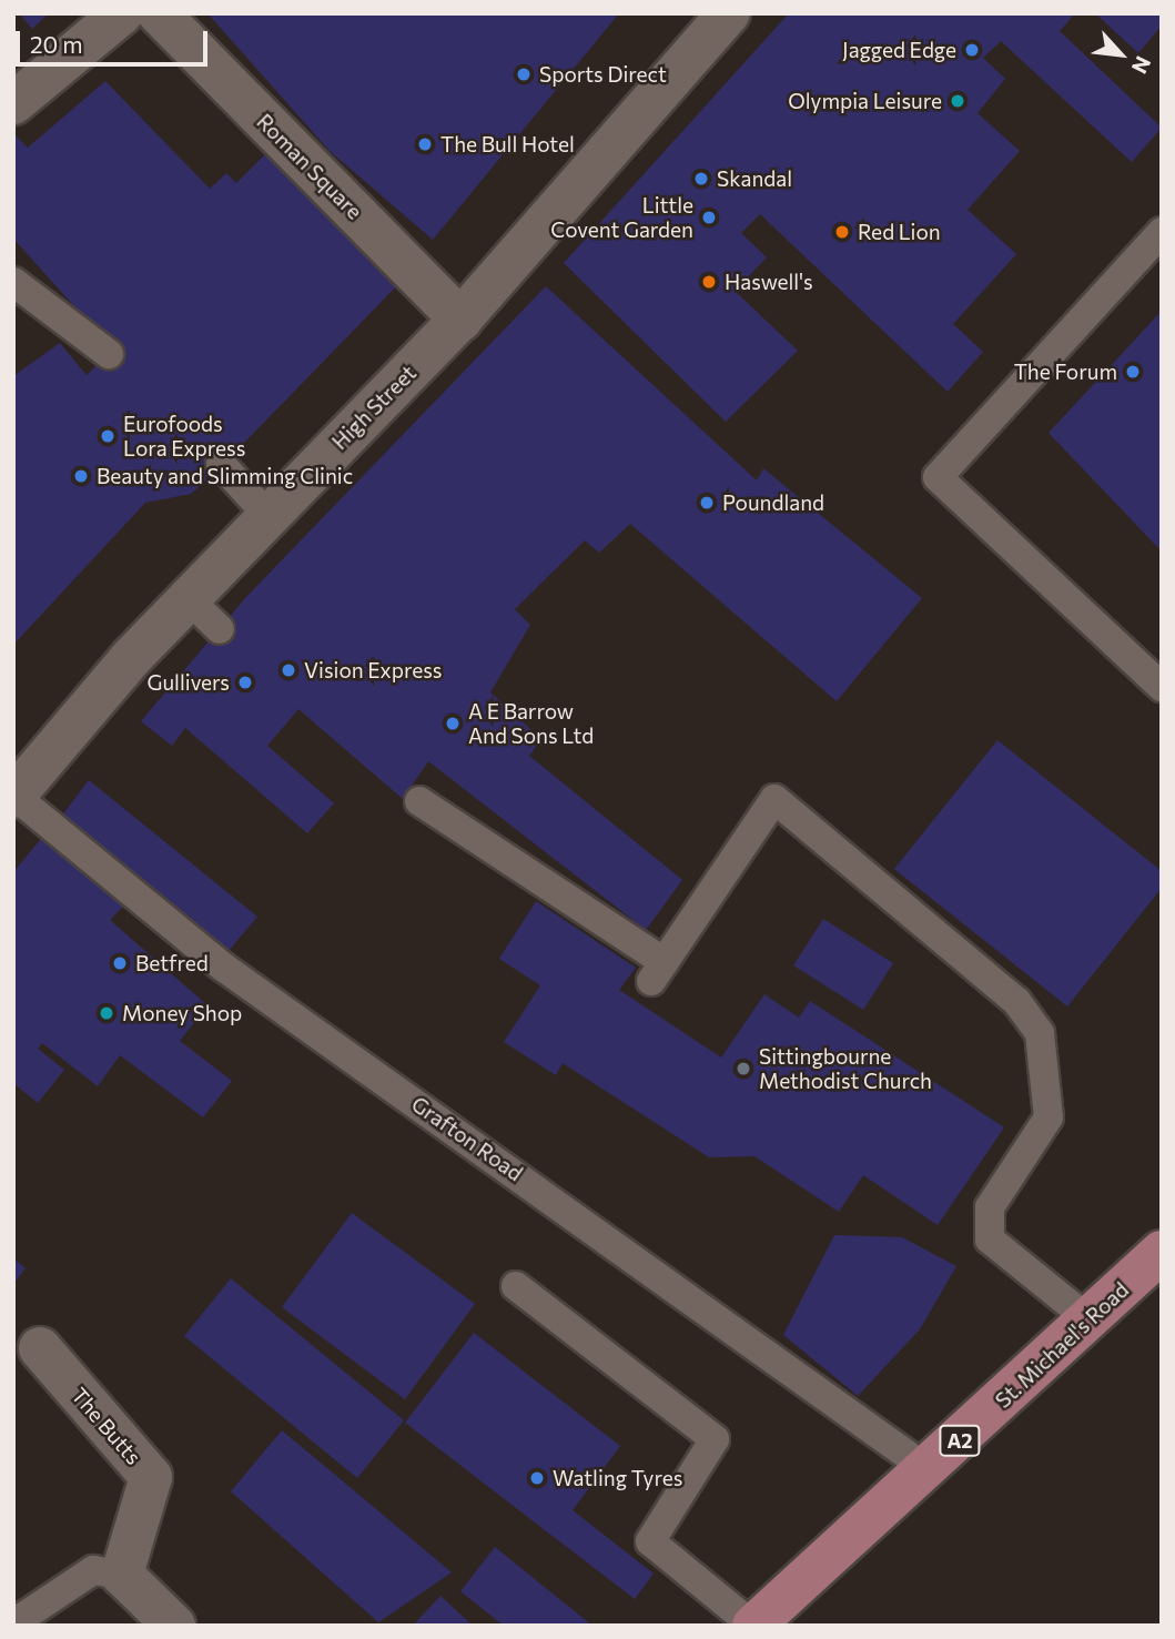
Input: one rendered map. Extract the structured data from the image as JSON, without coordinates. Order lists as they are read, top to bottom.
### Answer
{
  "streets": {
    "main road": ["St. Michael's Road", "A2"],
    "street": ["Roman Square", "High Street", "The Butts"],
    "lane": ["Grafton Road"]
  },
  "crossings": [
    ["Roman Square", "High Street"],
    ["High Street", "Grafton Road"],
    ["Grafton Road", "St. Michael's Road"]
  ],
  "places": [
    "Jagged Edge",
    "Sports Direct",
    "Olympia Leisure",
    "The Bull Hotel",
    "Skandal",
    "Little Covent Garden",
    "Red Lion",
    "Haswell's",
    "The Forum",
    "Eurofoods Lora Express",
    "Beauty and Slimming Clinic",
    "Poundland",
    "Vision Express",
    "Gullivers",
    "A E Barrow And Sons Ltd",
    "Betfred",
    "Money Shop",
    "Sittingbourne Methodist Church",
    "Watling Tyres"
  ],
  "scale_bar": "20 m",
  "north": "bottom right"
}
